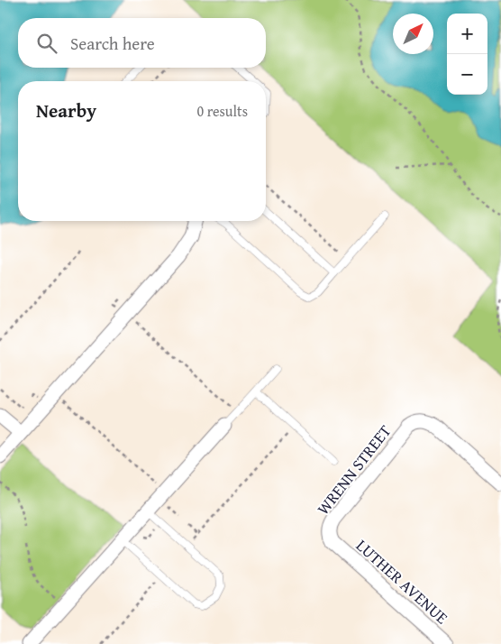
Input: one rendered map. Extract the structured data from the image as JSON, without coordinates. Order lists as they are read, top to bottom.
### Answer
{
  "streets": {
    "street": ["WRENN STREET", "LUTHER AVENUE"]
  },
  "crossings": [
    ["WRENN STREET", "LUTHER AVENUE"]
  ],
  "north": "top right",
  "page": {
    "map_buttons": ["+", "−"],
    "search": "Search here",
    "heading": ["Nearby", "0 results"]
  }
}
